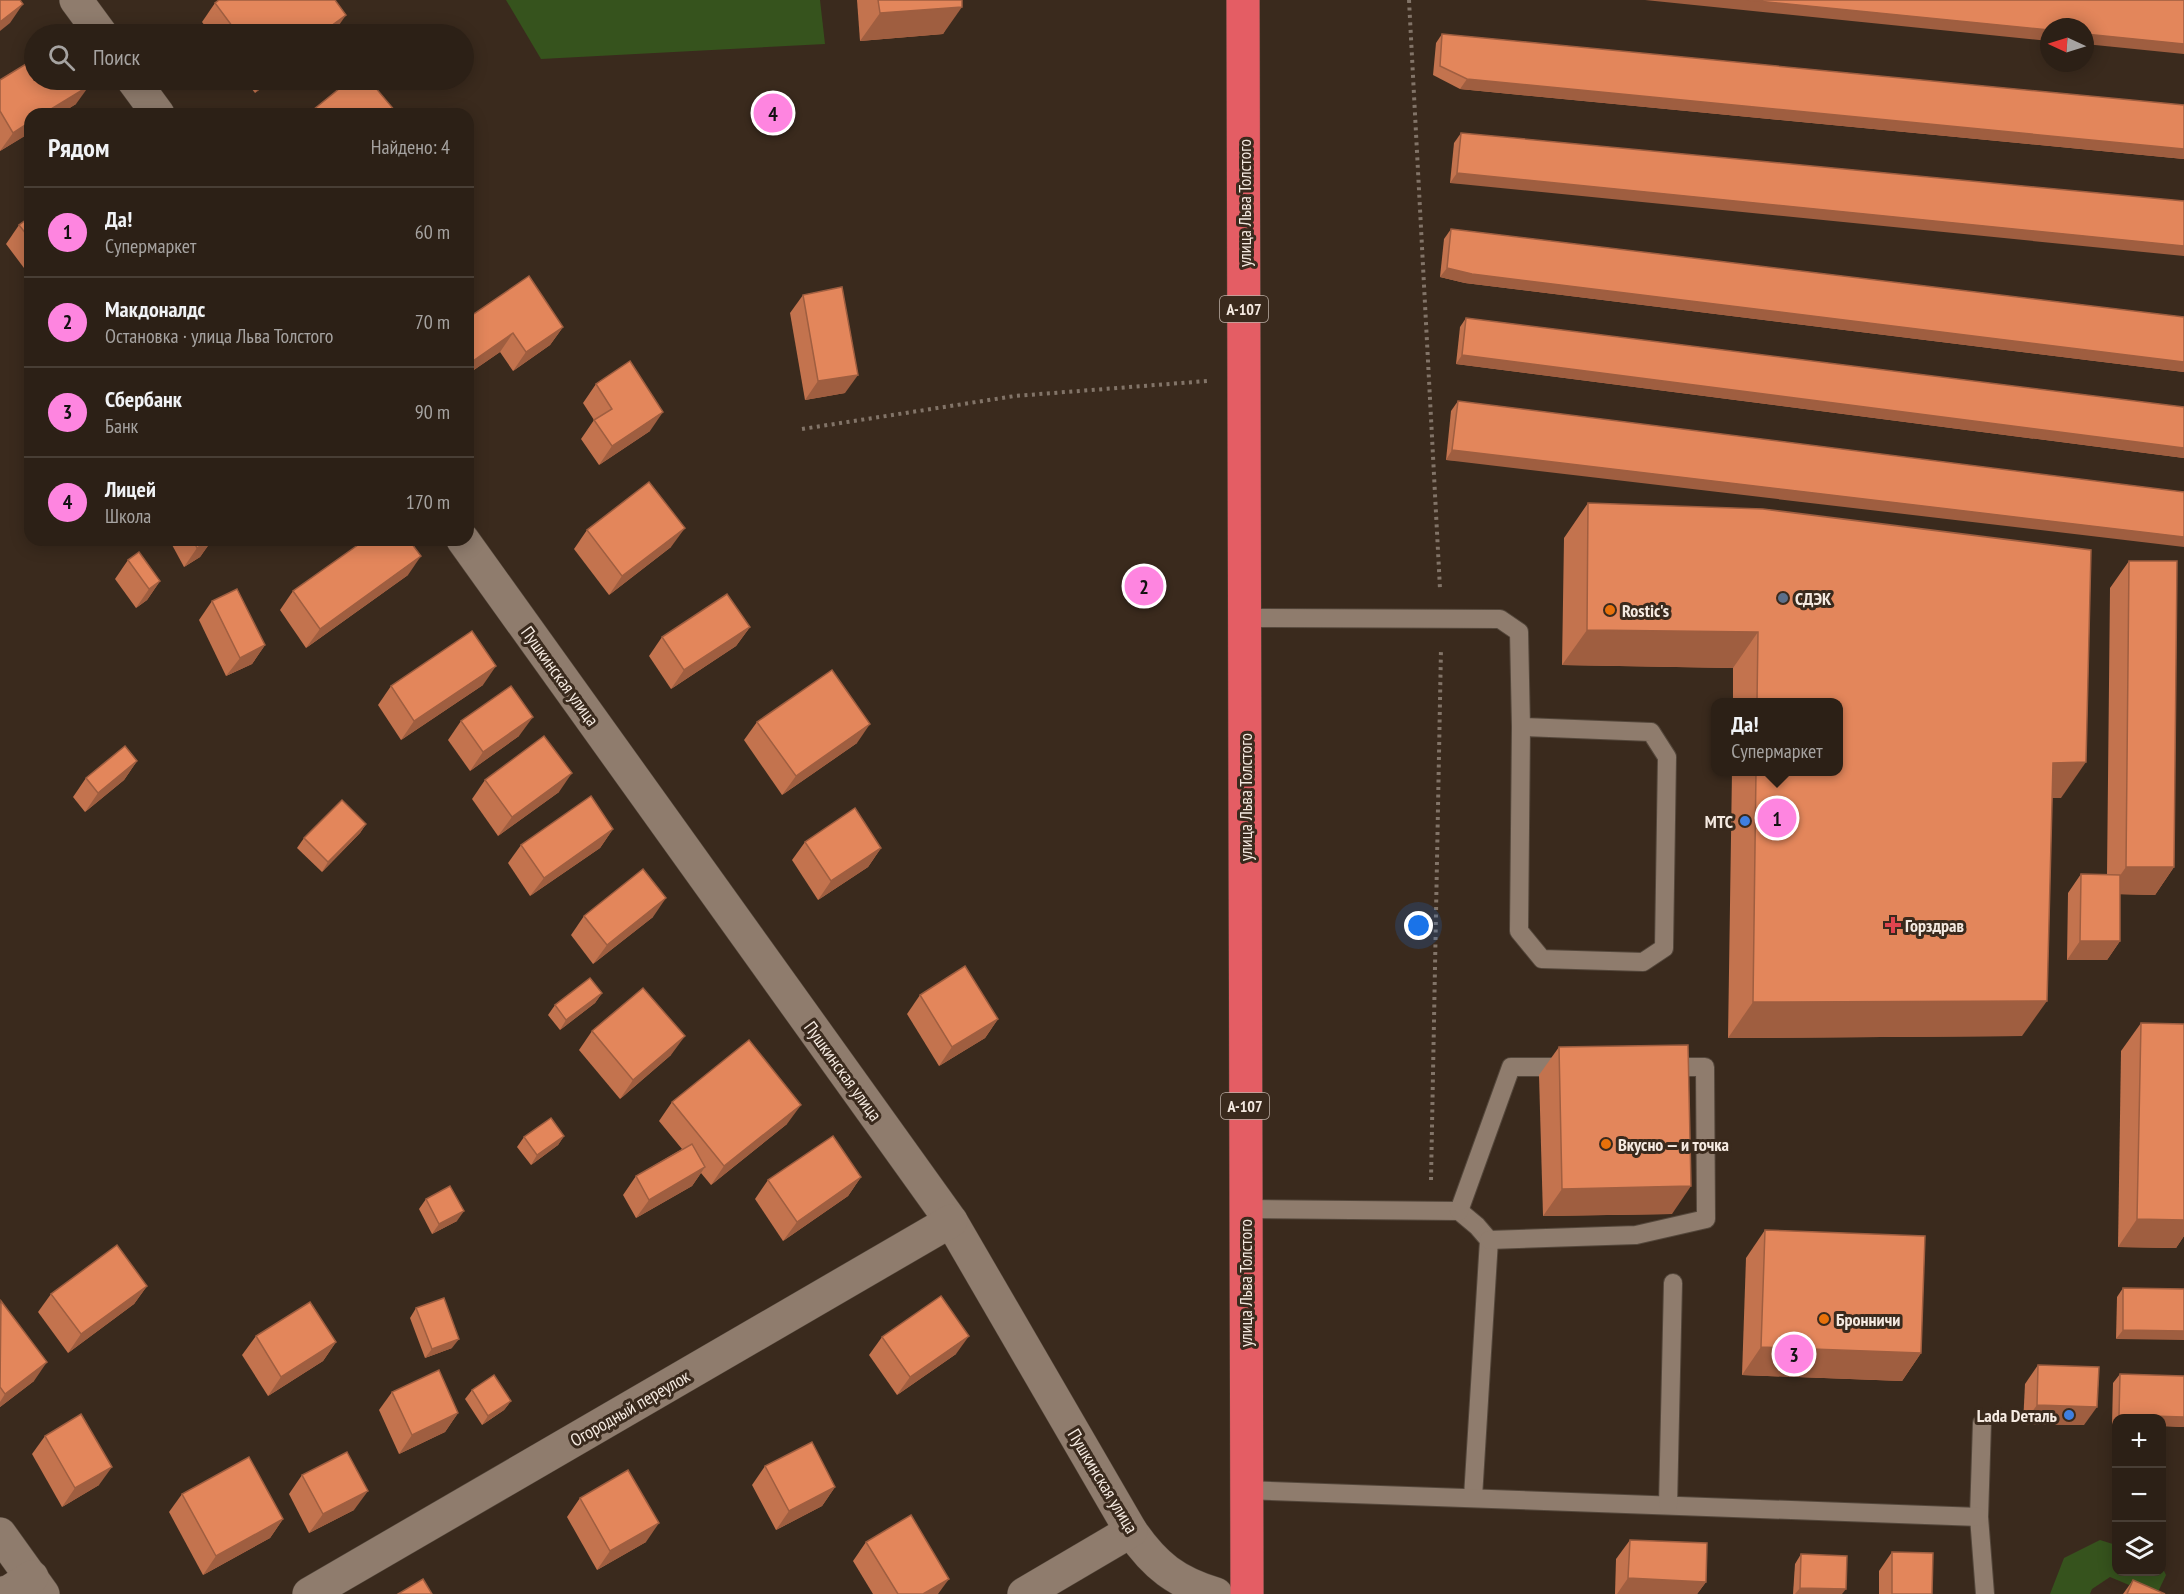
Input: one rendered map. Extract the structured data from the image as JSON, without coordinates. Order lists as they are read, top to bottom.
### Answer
{
  "streets": {
    "highway": ["улица Льва Толстого", "А-107"],
    "street": ["Пушкинская улица", "Огородный переулок"]
  },
  "crossings": [
    ["Пушкинская улица", "Огородный переулок"]
  ],
  "places": {
    "other": [
      "СДЭК",
      "Rostic's",
      "МТС",
      "Вкусно — и точка",
      "Бронничи",
      "Lada Dеталь"
    ],
    "health": ["Горздрав"]
  },
  "north": "left",
  "page": {
    "search": "Поиск",
    "pins": [
      "4",
      "2",
      "1",
      "3"
    ],
    "heading": ["Рядом", "Найдено: 4"],
    "list": [
      {
        "mark": "1",
        "name": "Да!",
        "note": "Супермаркет",
        "value": "60 m"
      },
      {
        "mark": "2",
        "name": "Макдоналдс",
        "note": "Остановка · улица Льва Толстого",
        "value": "70 m"
      },
      {
        "mark": "3",
        "name": "Сбербанк",
        "note": "Банк",
        "value": "90 m"
      },
      {
        "mark": "4",
        "name": "Лицей",
        "note": "Школа",
        "value": "170 m"
      }
    ],
    "popup": ["Да!", "Супермаркет"],
    "map_buttons": ["+", "−"]
  }
}
